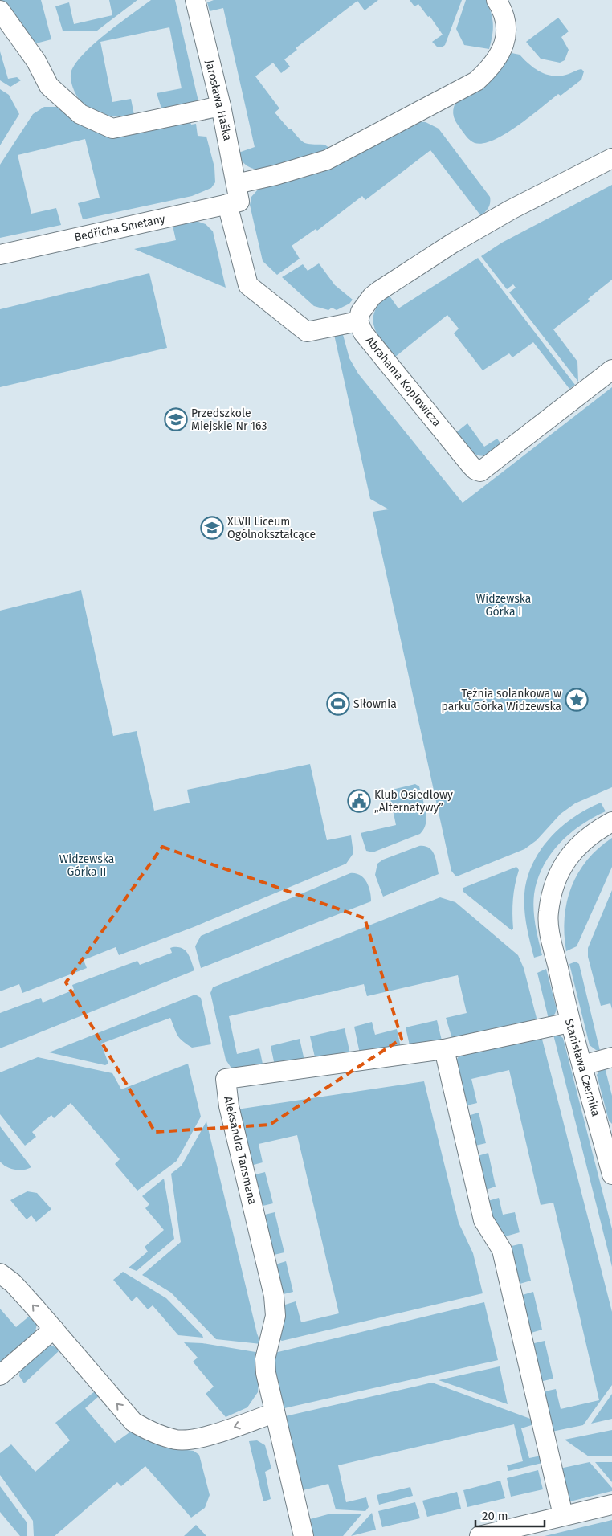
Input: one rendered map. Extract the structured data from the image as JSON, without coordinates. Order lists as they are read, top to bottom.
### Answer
{
  "streets": {
    "street": [
      "Jarosława Haška",
      "Bedřicha Smetany",
      "Abrahama Koplowicza",
      "Stanisława Czernika",
      "Aleksandra Tansmana"
    ]
  },
  "crossings": [
    ["Jarosława Haška", "Bedřicha Smetany"],
    ["Jarosława Haška", "Abrahama Koplowicza"]
  ],
  "parks": ["Widzewska Górka I", "Widzewska Górka II"],
  "places": {
    "school or university": ["Przedszkole Miejskie Nr 163", "XLVII Liceum Ogólnokształcące"],
    "place": ["Tężnia solankowa w parku Górka Widzewska"],
    "sports": ["Siłownia"],
    "public building": ["Klub Osiedlowy „Alternatywy”"]
  },
  "scale_bar": "20 m"
}
